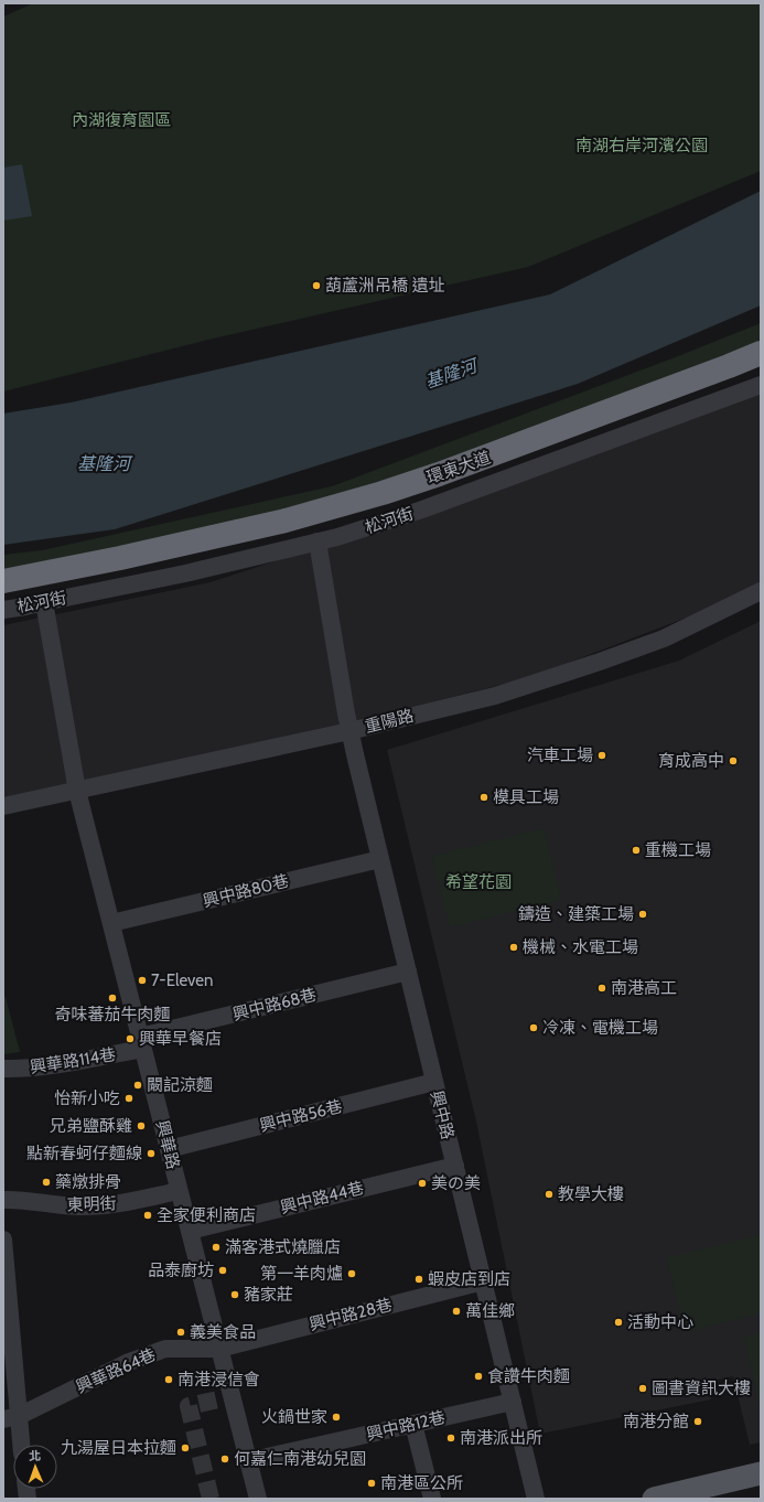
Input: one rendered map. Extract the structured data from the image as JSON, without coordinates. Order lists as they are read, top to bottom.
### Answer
{
  "streets": {
    "highway": ["環東大道"],
    "street": [
      "松河街",
      "重陽路",
      "興中路80巷",
      "興中路68巷",
      "興華路114巷",
      "興中路",
      "興中路56巷",
      "興華路",
      "興中路44巷",
      "東明街",
      "興中路28巷",
      "興華路64巷",
      "興中路12巷"
    ]
  },
  "crossings": [
    ["松河街", "興中路"],
    ["松河街", "興華路"],
    ["重陽路", "興中路"],
    ["重陽路", "興華路"],
    ["興中路80巷", "興中路"],
    ["興中路80巷", "興華路"],
    ["興中路68巷", "興華路114巷"],
    ["興中路68巷", "興中路"],
    ["興中路68巷", "興華路"],
    ["興華路114巷", "興華路"],
    ["興中路", "興中路56巷"],
    ["興中路", "興中路44巷"],
    ["興中路", "興中路28巷"],
    ["興中路", "興中路12巷"],
    ["興中路56巷", "興華路"],
    ["興華路", "興中路44巷"],
    ["興華路", "東明街"],
    ["興華路", "興中路28巷"],
    ["興華路", "興華路64巷"],
    ["興華路", "興中路12巷"],
    ["興中路28巷", "興華路64巷"]
  ],
  "water": ["基隆河"],
  "parks": ["內湖復育園區", "南湖右岸河濱公園", "希望花園"],
  "places": [
    "葫蘆洲吊橋 遺址",
    "汽車工場",
    "育成高中",
    "模具工場",
    "重機工場",
    "鑄造、建築工場",
    "機械、水電工場",
    "7-Eleven",
    "南港高工",
    "奇味蕃茄牛肉麵",
    "冷凍、電機工場",
    "興華早餐店",
    "闞記涼麵",
    "怡新小吃",
    "兄弟鹽酥雞",
    "點新春蚵仔麵線",
    "藥燉排骨",
    "美の美",
    "教學大樓",
    "全家便利商店",
    "滿客港式燒臘店",
    "品泰廚坊",
    "第一羊肉爐",
    "蝦皮店到店",
    "豬家莊",
    "萬佳鄉",
    "活動中心",
    "義美食品",
    "食讚牛肉麵",
    "南港浸信會",
    "圖書資訊大樓",
    "火鍋世家",
    "南港分館",
    "南港派出所",
    "九湯屋日本拉麵",
    "何嘉仁南港幼兒園",
    "南港區公所"
  ],
  "north": "top"
}
